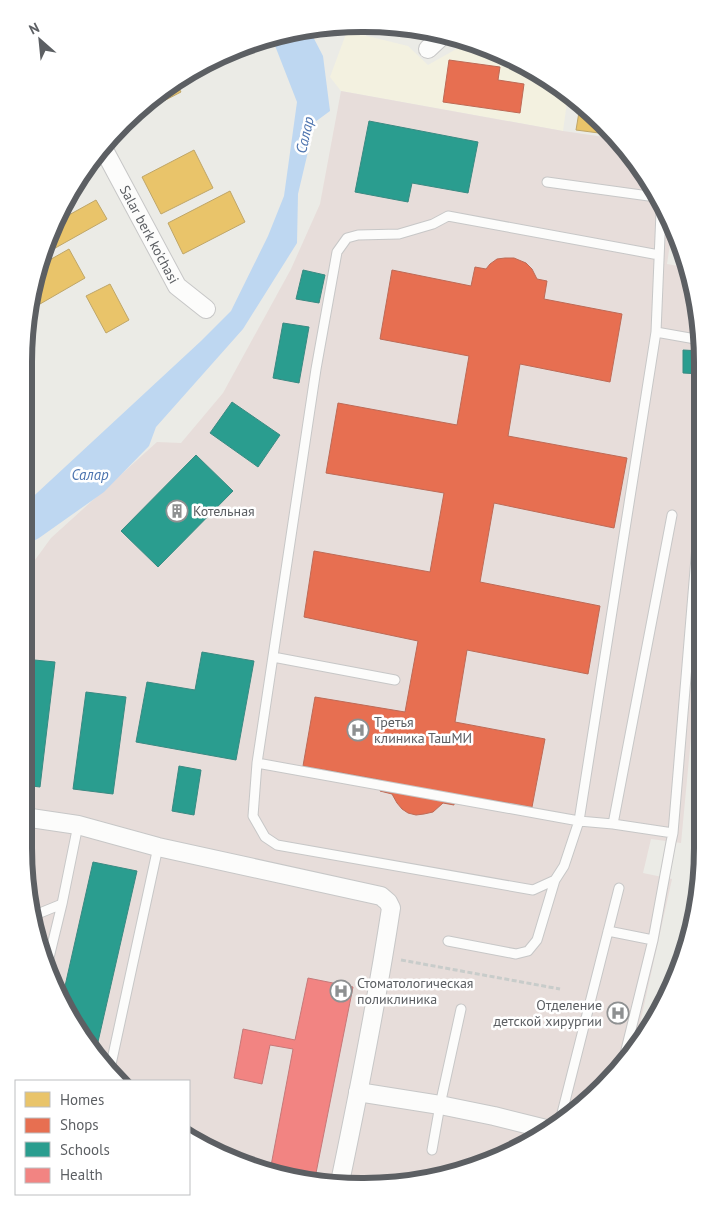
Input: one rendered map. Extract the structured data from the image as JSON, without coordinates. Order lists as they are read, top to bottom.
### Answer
{
  "streets": {
    "street": ["Salar berk ko'chasi"]
  },
  "water": ["Салар"],
  "places": {
    "building": ["Котельная"],
    "hospital": ["Третья клиника ТашМИ", "Стоматологическая поликлиника", "Отделение детской хирургии"]
  },
  "legend": [
    "Homes",
    "Shops",
    "Schools",
    "Health"
  ],
  "north": "top left"
}
